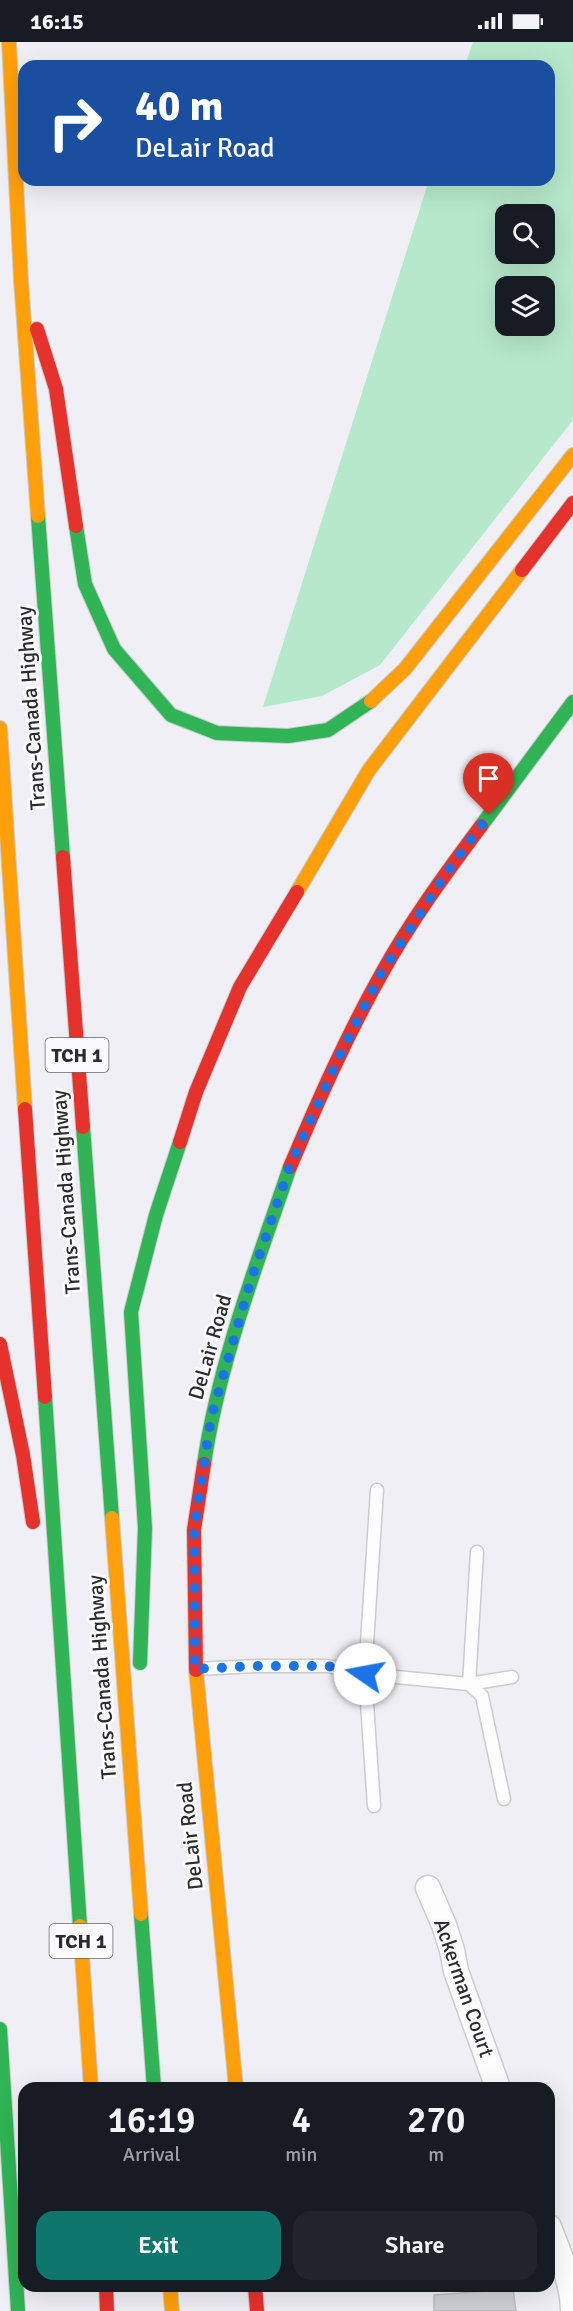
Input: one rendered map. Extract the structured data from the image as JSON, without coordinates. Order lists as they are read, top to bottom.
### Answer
{
  "streets": {
    "main road": ["Trans-Canada Highway", "TCH 1", "DeLair Road"],
    "street": ["Ackerman Court"]
  },
  "page": {
    "status": "16:15",
    "turn": ["40 m", "DeLair Road"],
    "eta": [
      "16:19",
      "Arrival",
      "4",
      "min",
      "270",
      "m"
    ],
    "buttons": ["Exit", "Share"]
  }
}
